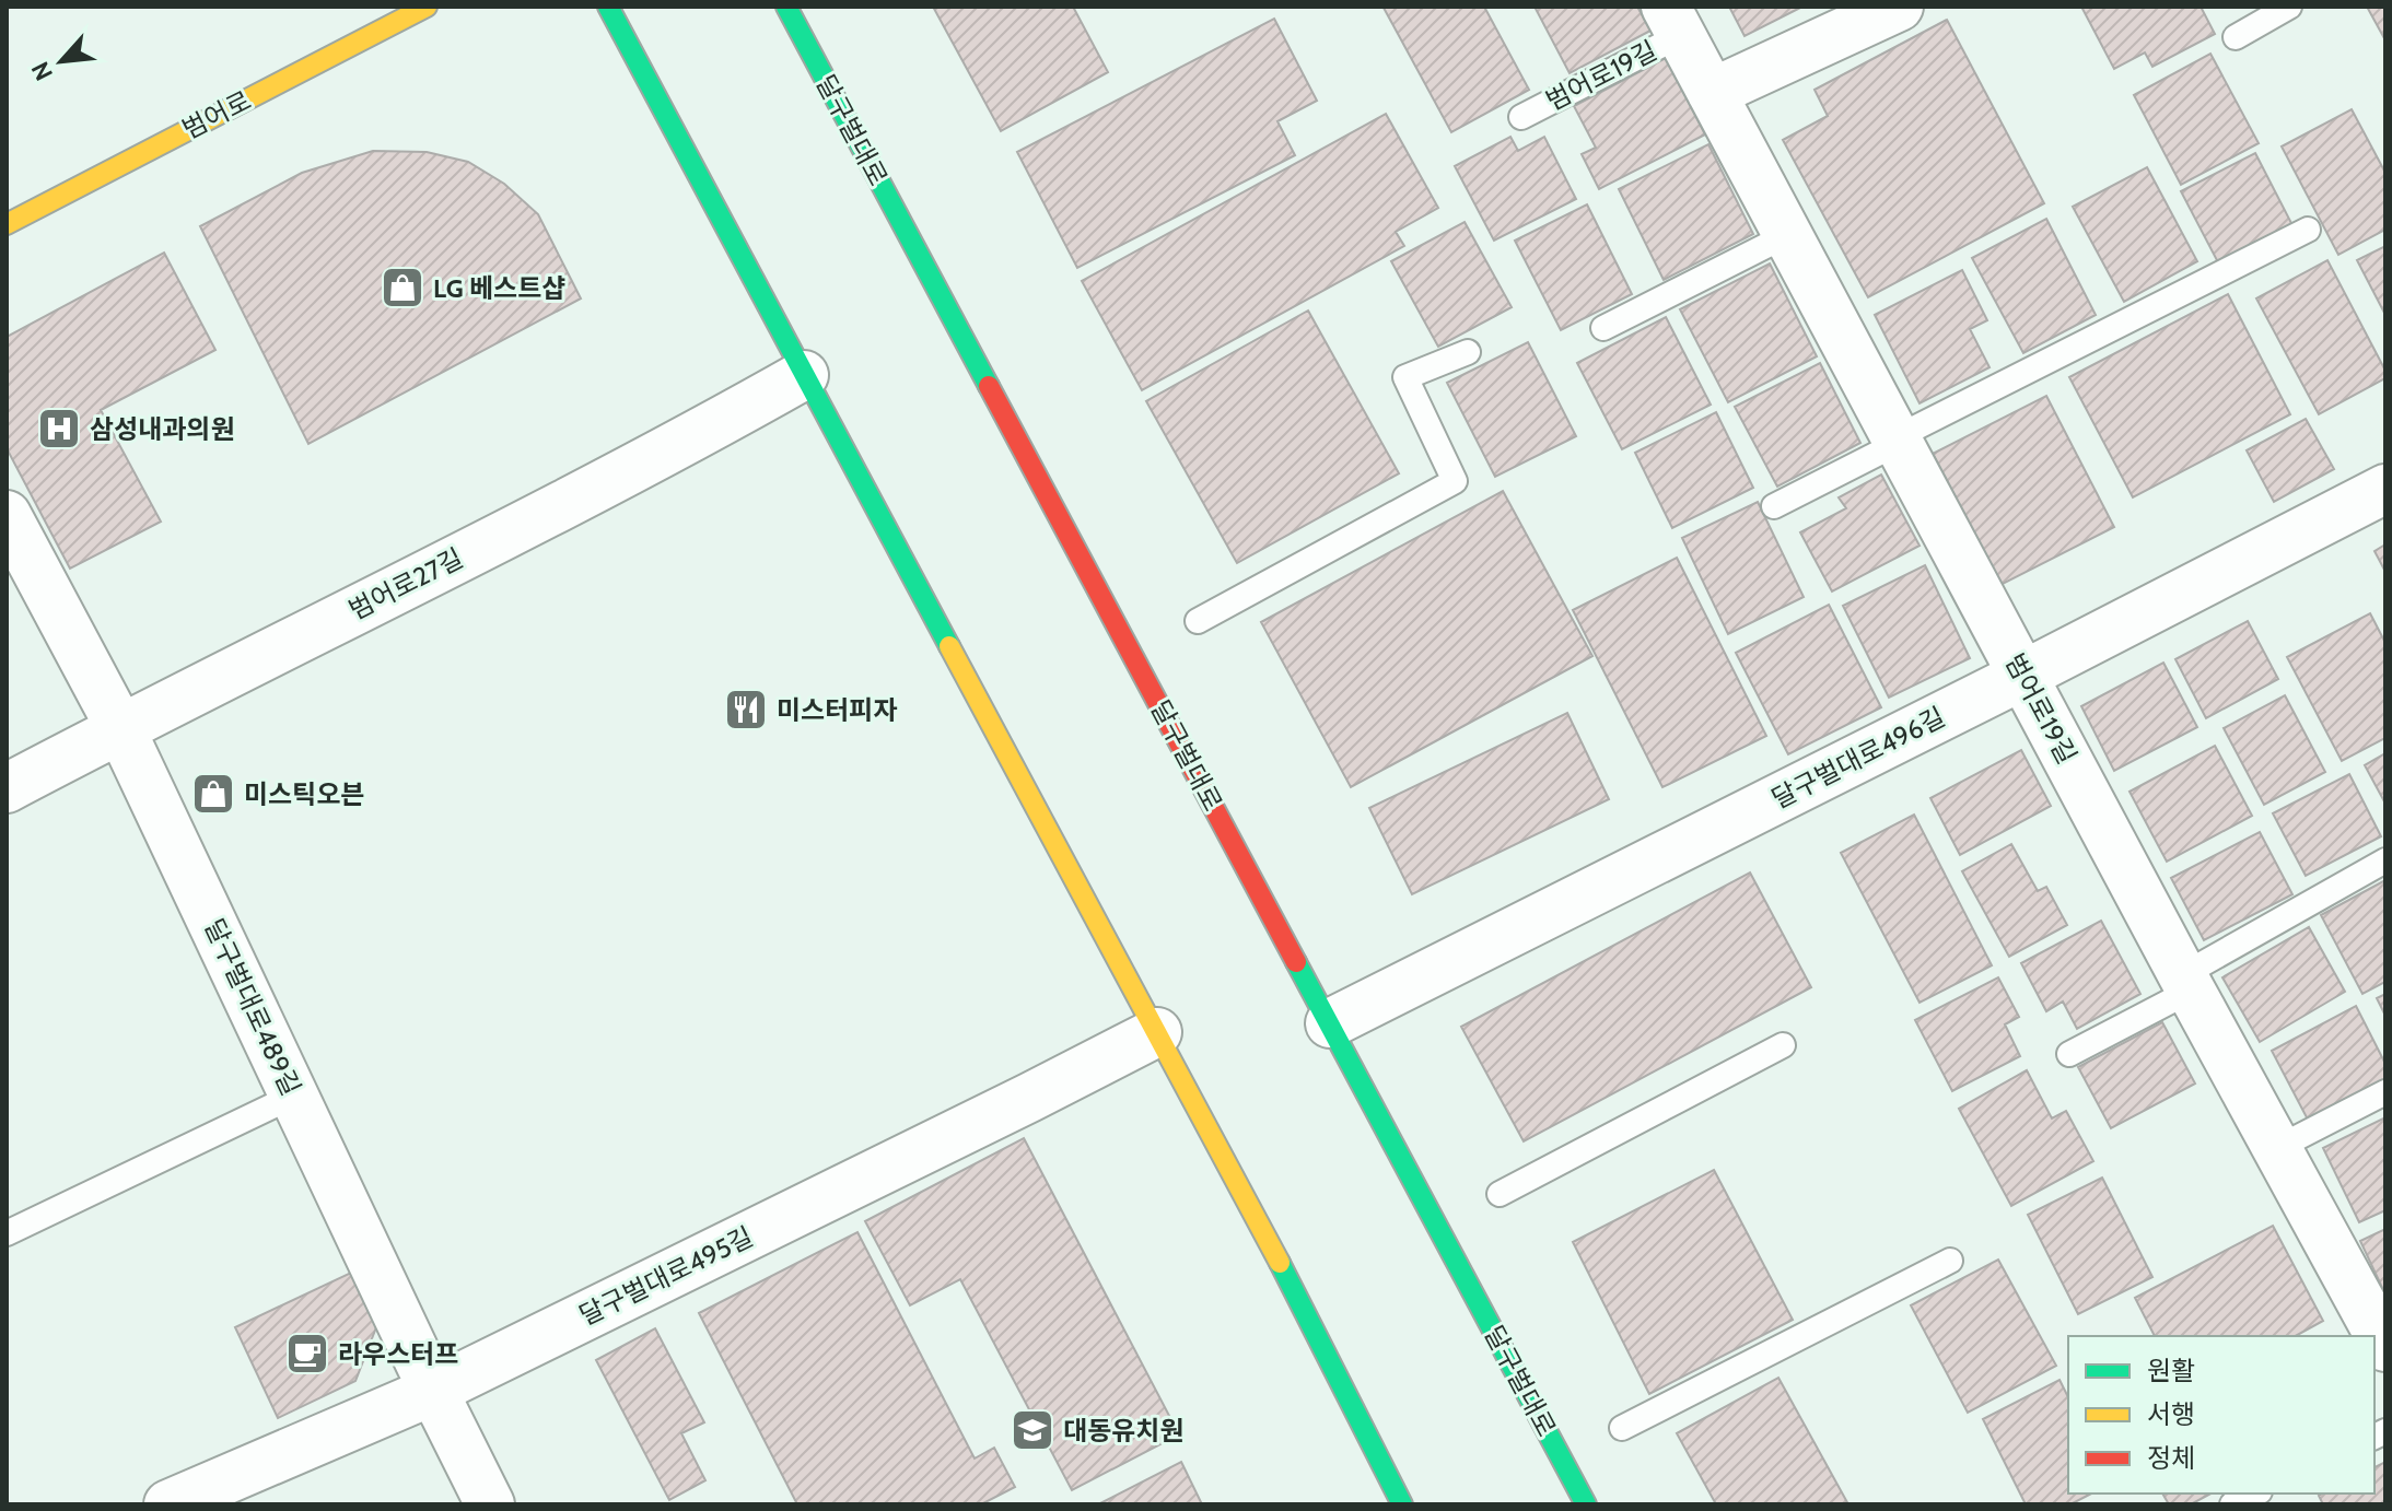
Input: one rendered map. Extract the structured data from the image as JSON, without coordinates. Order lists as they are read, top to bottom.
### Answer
{
  "streets": {
    "main road": ["범어로", "달구벌대로"],
    "street": [
      "범어로19길",
      "범어로27길",
      "달구벌대로496길",
      "달구벌대로489길",
      "달구벌대로495길"
    ]
  },
  "crossings": [
    ["범어로19길", "달구벌대로496길"],
    ["달구벌대로", "달구벌대로496길"],
    ["범어로27길", "달구벌대로489길"],
    ["달구벌대로489길", "달구벌대로495길"]
  ],
  "places": {
    "shop": ["LG 베스트샵", "미스틱오븐"],
    "hospital": ["삼성내과의원"],
    "restaurant": ["미스터피자"],
    "cafe": ["라우스터프"],
    "school or university": ["대동유치원"]
  },
  "legend": ["원활", "서행", "정체"],
  "north": "bottom left"
}
